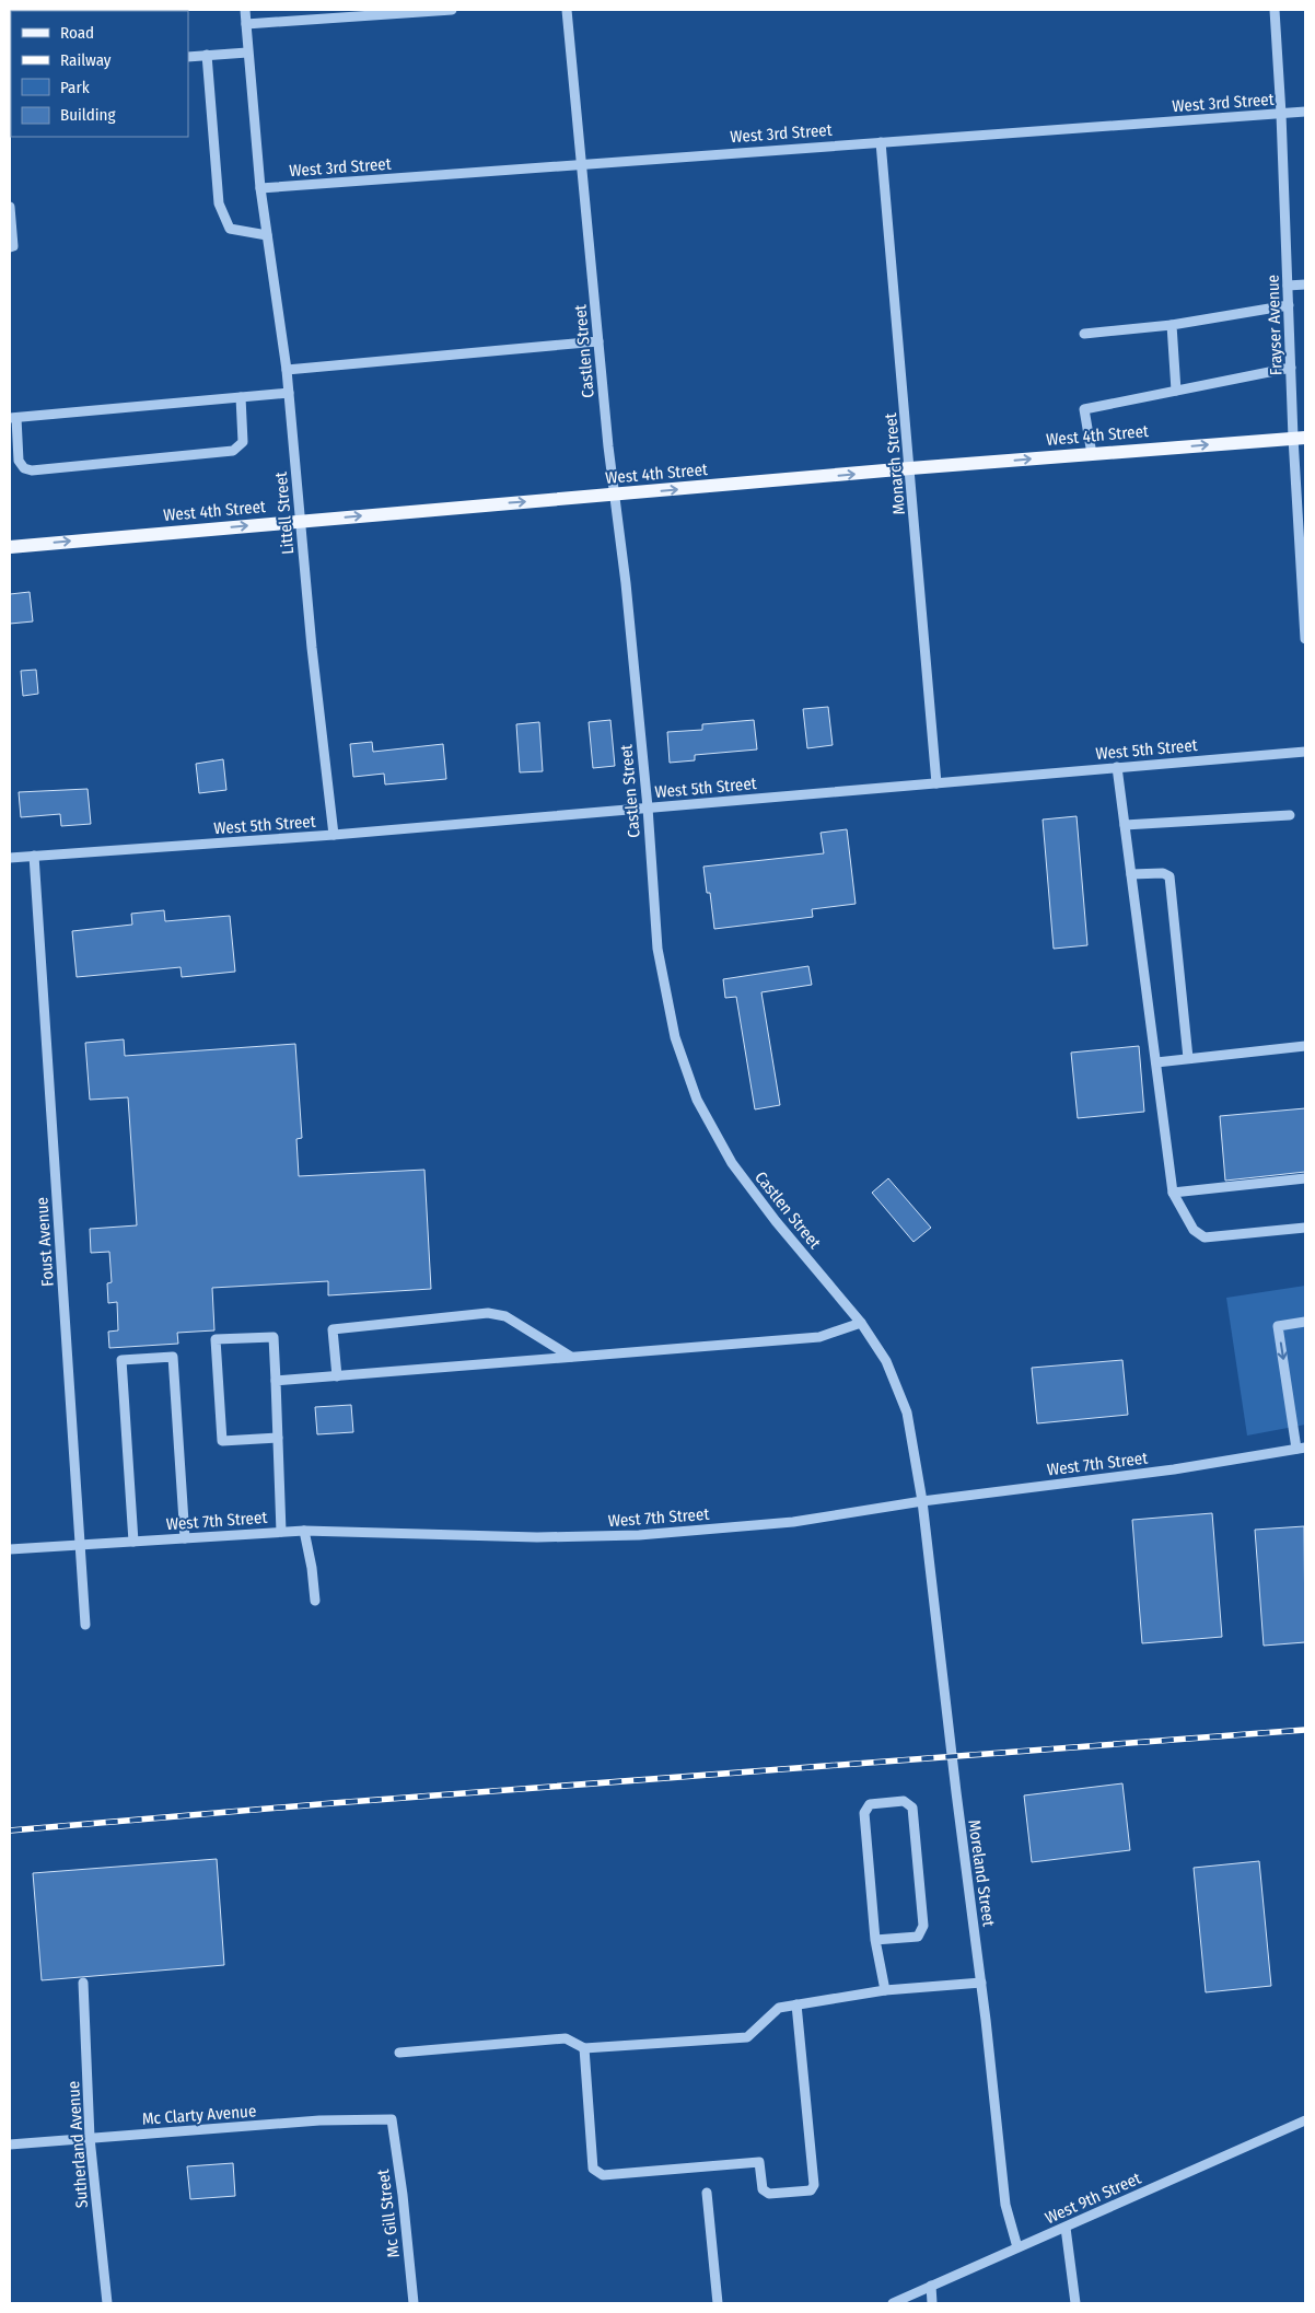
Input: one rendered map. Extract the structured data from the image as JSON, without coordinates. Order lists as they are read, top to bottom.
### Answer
{
  "streets": {
    "main road": ["West 4th Street"],
    "street": [
      "West 3rd Street",
      "Frayser Avenue",
      "Castlen Street",
      "Monarch Street",
      "Littell Street",
      "West 5th Street",
      "Foust Avenue",
      "West 7th Street",
      "Moreland Street",
      "Mc Clarty Avenue",
      "Sutherland Avenue",
      "West 9th Street",
      "Mc Gill Street"
    ]
  },
  "crossings": [
    ["West 3rd Street", "Frayser Avenue"],
    ["West 3rd Street", "Castlen Street"],
    ["West 3rd Street", "Monarch Street"],
    ["West 3rd Street", "Littell Street"],
    ["Frayser Avenue", "West 4th Street"],
    ["Castlen Street", "West 4th Street"],
    ["Castlen Street", "West 5th Street"],
    ["Castlen Street", "West 7th Street"],
    ["Castlen Street", "Moreland Street"],
    ["West 4th Street", "Monarch Street"],
    ["West 4th Street", "Littell Street"],
    ["Monarch Street", "West 5th Street"],
    ["Littell Street", "West 5th Street"],
    ["West 5th Street", "Foust Avenue"],
    ["Foust Avenue", "West 7th Street"],
    ["West 7th Street", "Moreland Street"],
    ["Moreland Street", "West 9th Street"],
    ["Mc Clarty Avenue", "Sutherland Avenue"],
    ["Mc Clarty Avenue", "Mc Gill Street"]
  ],
  "one_way": ["West 4th Street"],
  "legend": [
    "Road",
    "Railway",
    "Park",
    "Building"
  ]
}
